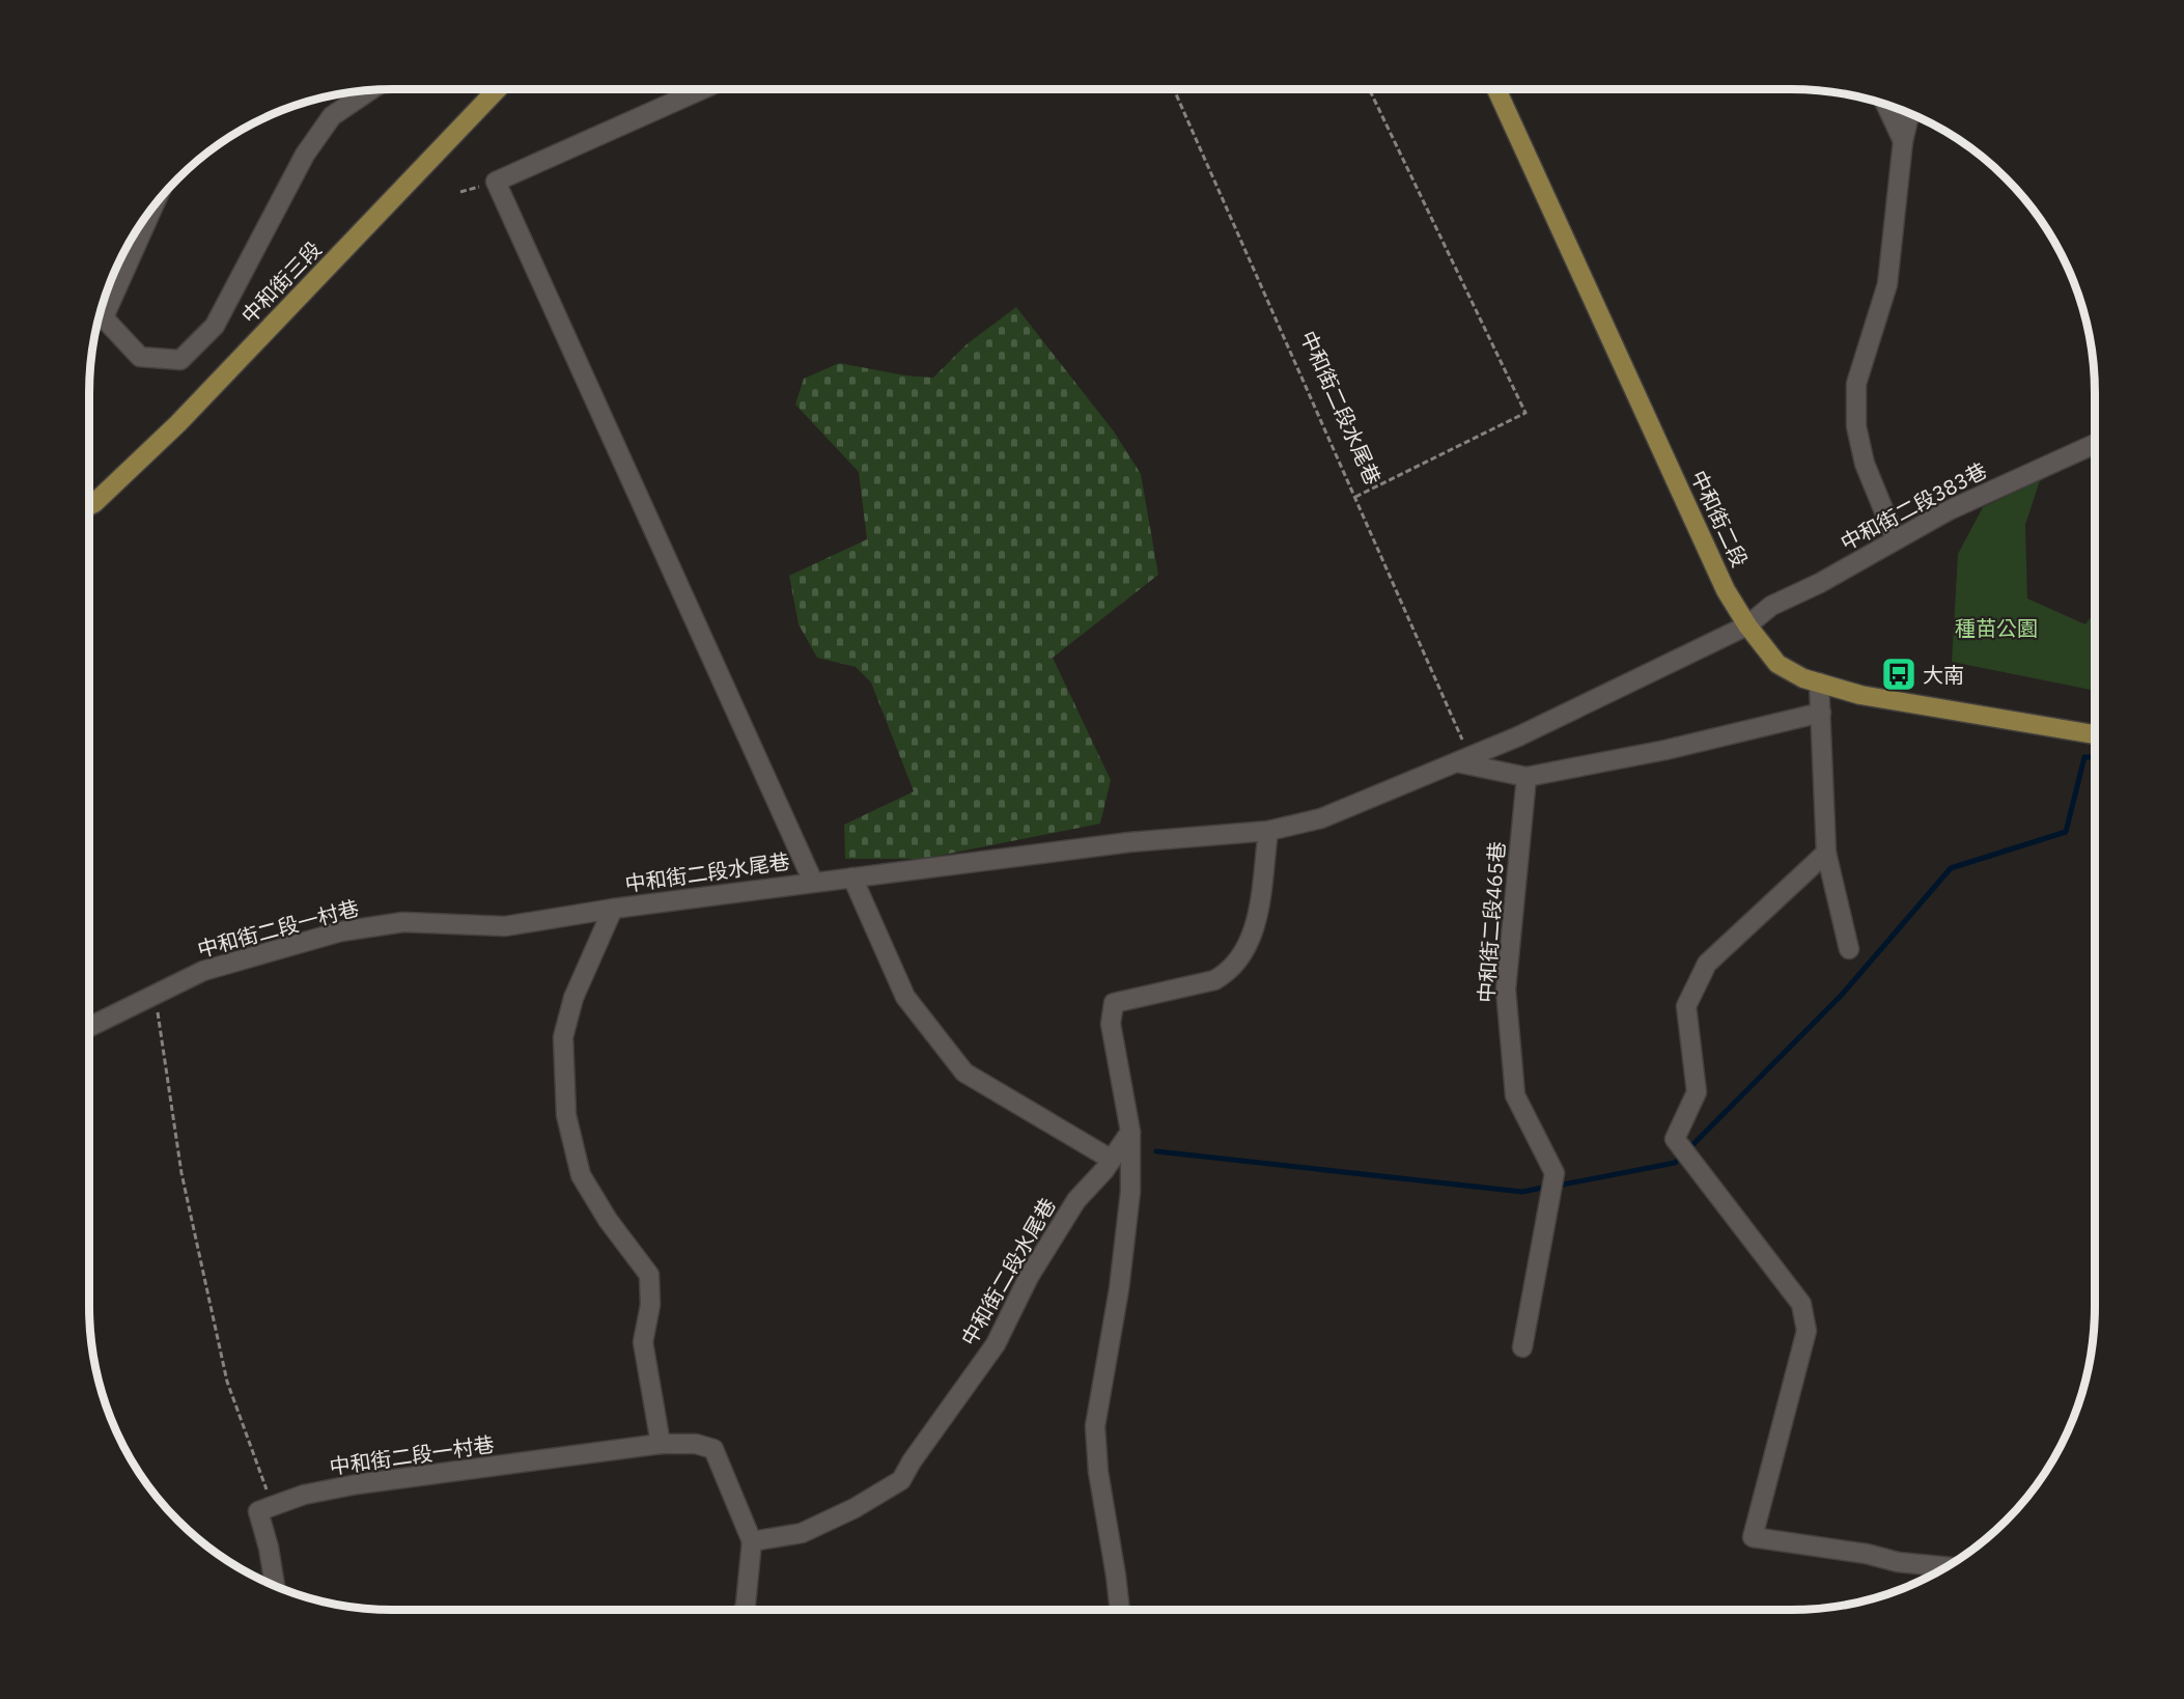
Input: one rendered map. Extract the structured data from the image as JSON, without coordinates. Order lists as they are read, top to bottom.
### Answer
{
  "streets": {
    "main road": ["中和街三段", "中和街二段"],
    "street": [
      "中和街二段水尾巷",
      "中和街二段383巷",
      "中和街二段465巷",
      "中和街二段一村巷"
    ]
  },
  "crossings": [
    ["中和街二段水尾巷", "中和街二段383巷"],
    ["中和街二段水尾巷", "中和街二段"],
    ["中和街二段水尾巷", "中和街二段一村巷"],
    ["中和街二段383巷", "中和街二段"]
  ],
  "parks": ["種苗公園"],
  "places": {
    "bus stop": ["大南"]
  }
}
